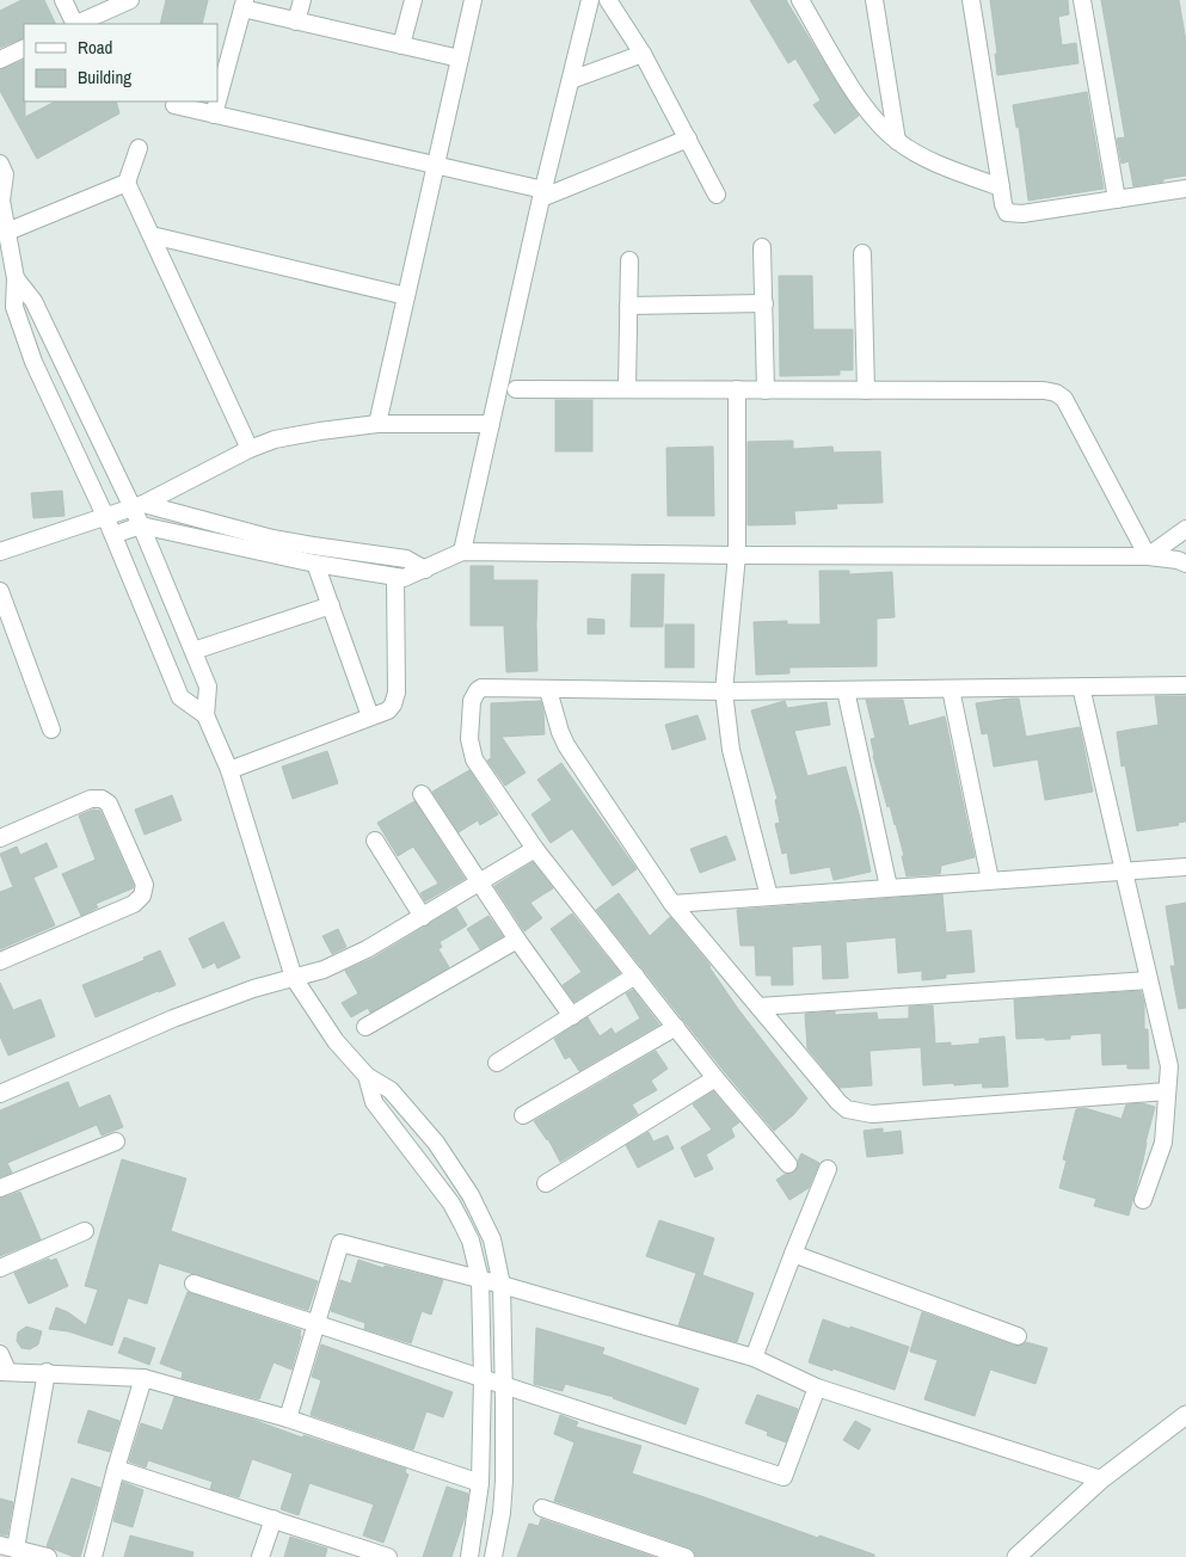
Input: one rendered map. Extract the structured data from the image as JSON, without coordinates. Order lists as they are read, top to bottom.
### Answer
{
  "legend": ["Road", "Building"]
}
